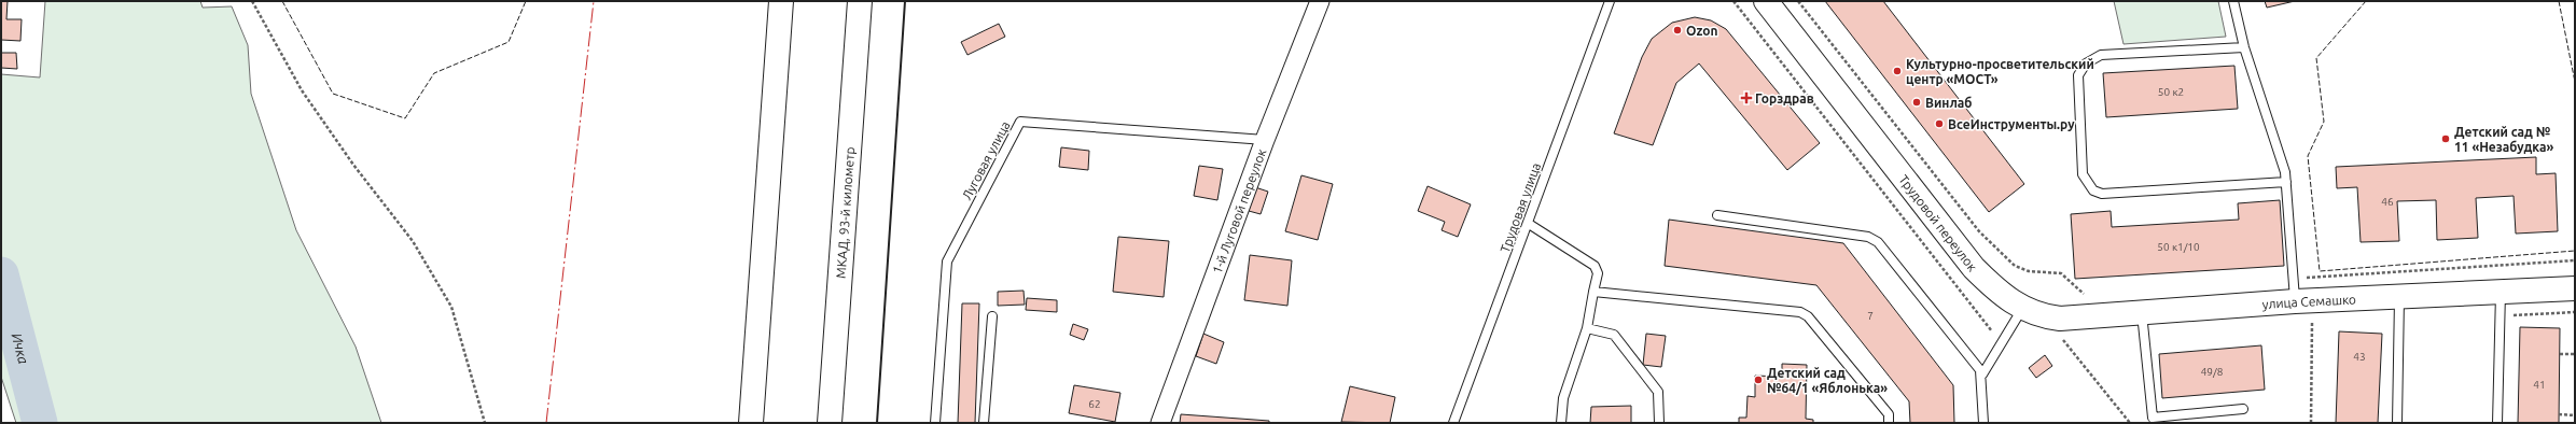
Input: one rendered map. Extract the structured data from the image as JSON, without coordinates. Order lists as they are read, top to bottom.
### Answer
{
  "streets": {
    "main road": ["МКАД, 93-й километр", "Трудовой переулок", "улица Семашко"],
    "street": ["1-й Луговой переулок"],
    "lane": ["Луговая улица", "Трудовая улица"]
  },
  "crossings": [
    ["Луговая улица", "1-й Луговой переулок"],
    ["Трудовой переулок", "улица Семашко"]
  ],
  "water": ["Ичка"],
  "places": {
    "other": [
      "Ozon",
      "Культурно-просветительский центр «МОСТ»",
      "Винлаб",
      "ВсеИнструменты.ру",
      "Детский сад № 11 «Незабудка»",
      "Детский сад №64/1 «Яблонька»"
    ],
    "health": ["Горздрав"]
  },
  "house_numbers": [
    "50 к2",
    "46",
    "50 к1/10",
    "7",
    "43",
    "49/8",
    "41",
    "62"
  ]
}
